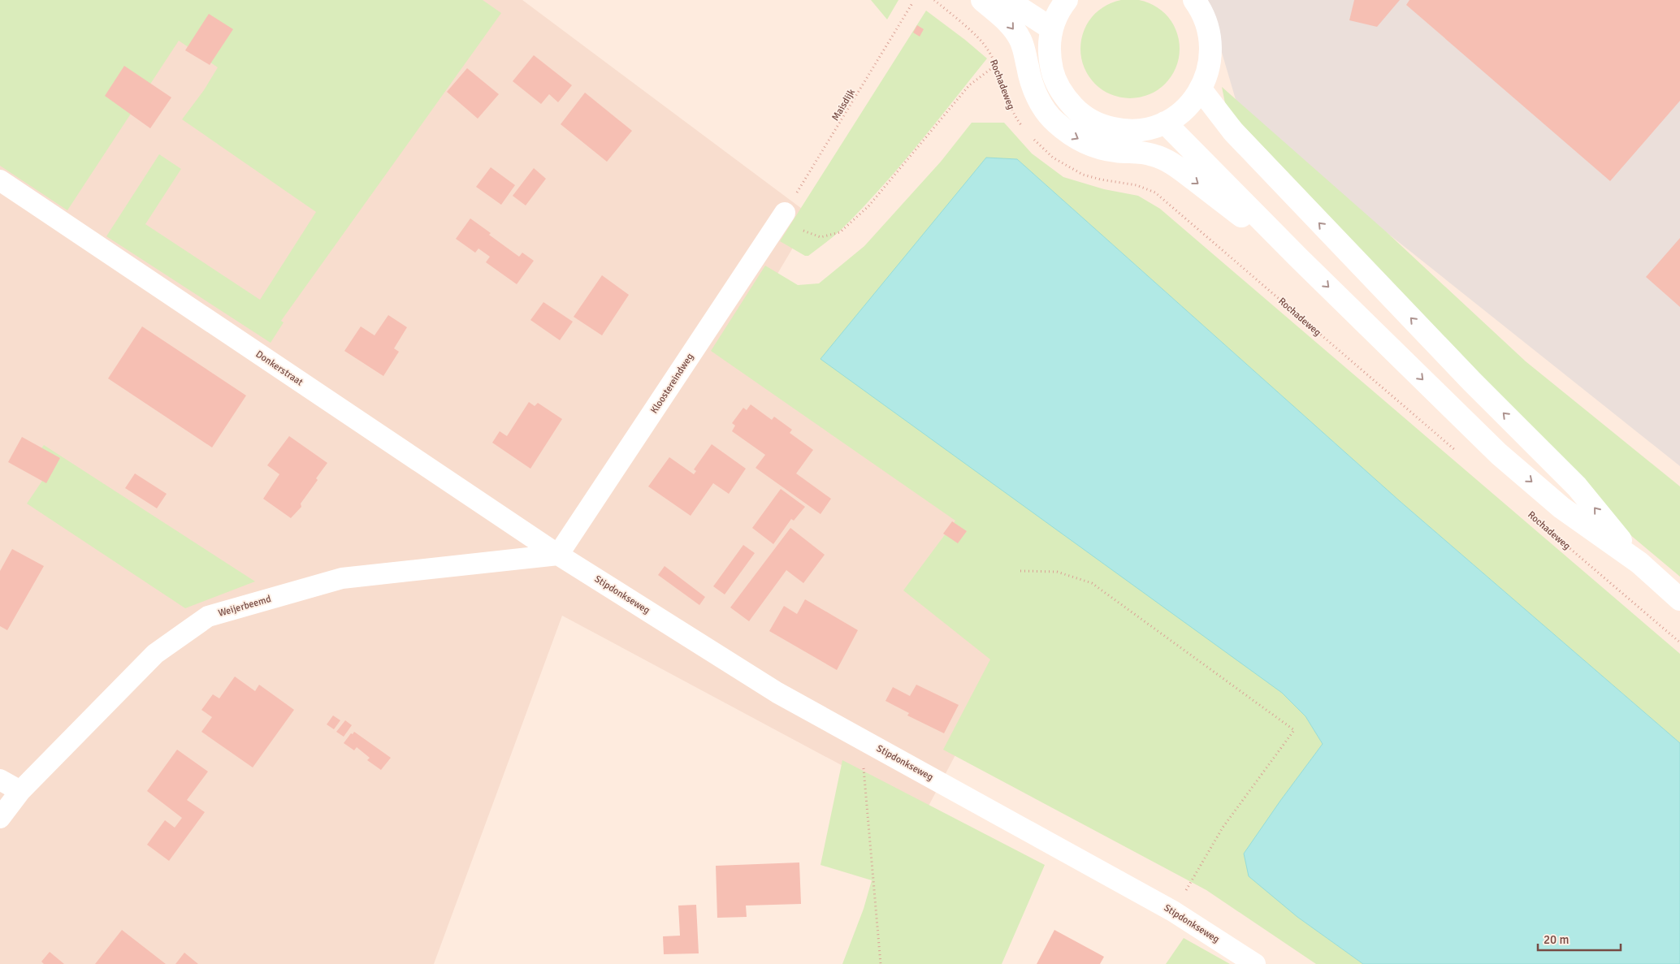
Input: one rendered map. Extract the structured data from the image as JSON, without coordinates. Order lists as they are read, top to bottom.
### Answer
{
  "streets": {
    "street": [
      "Donkerstraat",
      "Kloostereindweg",
      "Stipdonkseweg",
      "Weijerbeemd"
    ],
    "path": ["Rochadeweg", "Maisdijk"]
  },
  "crossings": [
    ["Maisdijk", "Kloostereindweg"],
    ["Donkerstraat", "Kloostereindweg"],
    ["Donkerstraat", "Stipdonkseweg"],
    ["Donkerstraat", "Weijerbeemd"],
    ["Kloostereindweg", "Stipdonkseweg"],
    ["Kloostereindweg", "Weijerbeemd"],
    ["Stipdonkseweg", "Weijerbeemd"]
  ],
  "scale_bar": "20 m"
}
